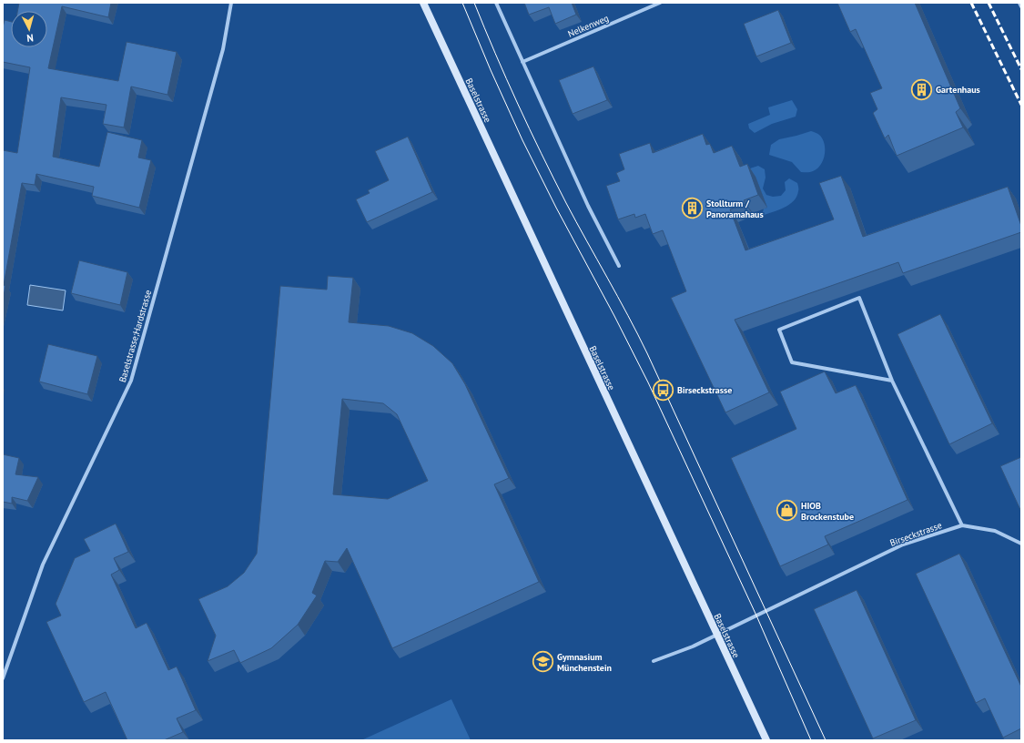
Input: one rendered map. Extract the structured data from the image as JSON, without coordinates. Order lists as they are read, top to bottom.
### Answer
{
  "streets": {
    "main road": ["Baselstrasse"],
    "street": ["Nelkenweg", "Baselstrasse;Hardstrasse", "Birseckstrasse"]
  },
  "crossings": [
    ["Baselstrasse", "Birseckstrasse"]
  ],
  "places": {
    "building": ["Gartenhaus", "Stollturm / Panoramahaus"],
    "bus stop": ["Birseckstrasse"],
    "shop": ["HIOB Brockenstube"],
    "school or university": ["Gymnasium Münchenstein"]
  },
  "north": "bottom"
}
